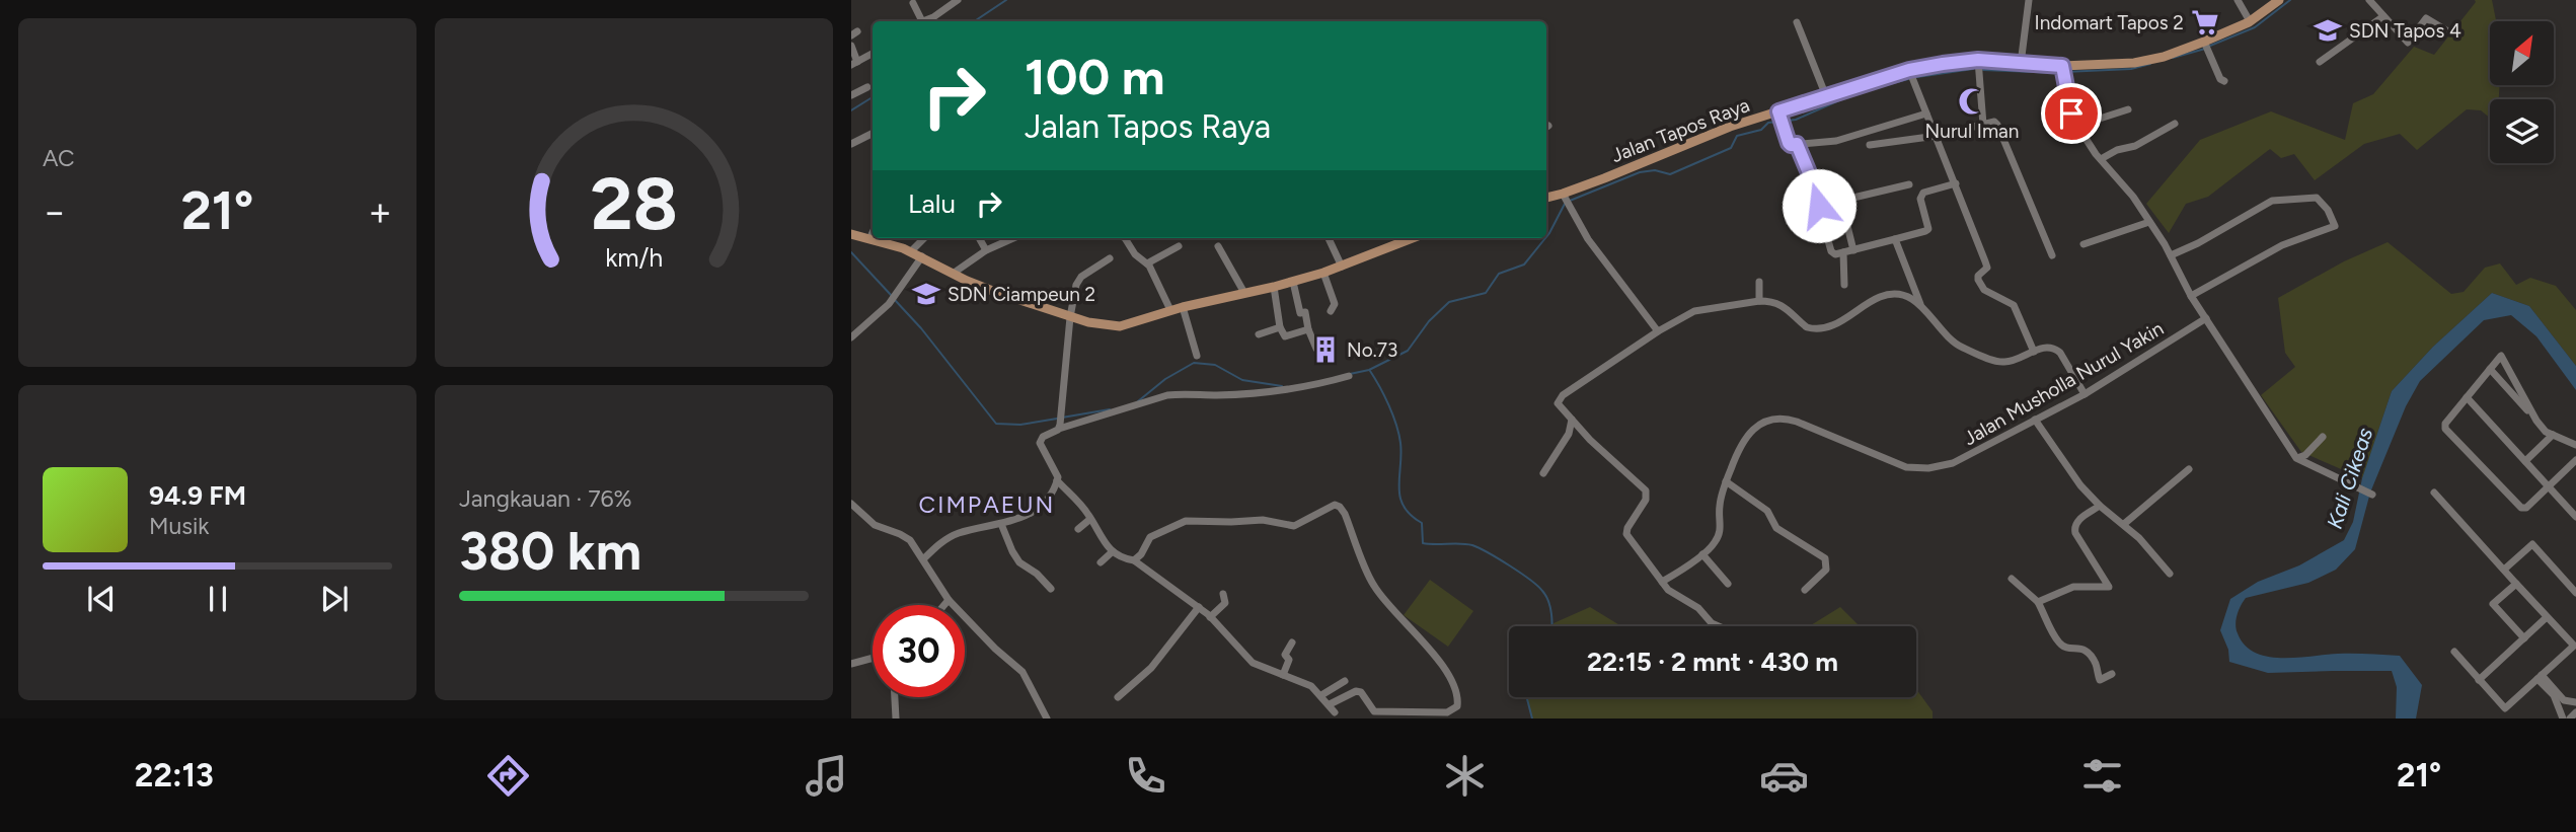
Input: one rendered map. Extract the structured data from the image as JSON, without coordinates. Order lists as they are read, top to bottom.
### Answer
{
  "streets": {
    "main road": ["Jalan Tapos Raya"],
    "street": ["Jalan Musholla Nurul Yakin"]
  },
  "districts": ["CIMPAEUN"],
  "water": ["Kali Cikeas"],
  "places": {
    "supermarket": ["Indomart Tapos 2"],
    "school or university": ["SDN Tapos 4", "SDN Ciampeun 2"],
    "mosque": ["Nurul Iman"],
    "building": ["No.73"]
  },
  "north": "top right",
  "page": {
    "tile": [
      "AC",
      ["Jangkauan · 76%", "380 km"]
    ],
    "turn": ["100 m", "Jalan Tapos Raya"],
    "then": "Lalu",
    "heat": ["−", "21°", "+"],
    "song": ["94.9 FM", "Musik"],
    "limit": "30",
    "trip": "22:15 · 2 mnt · 430 m",
    "tabs": ["22:13", "21°"],
    "gauge": ["28", "km/h"]
  }
}
